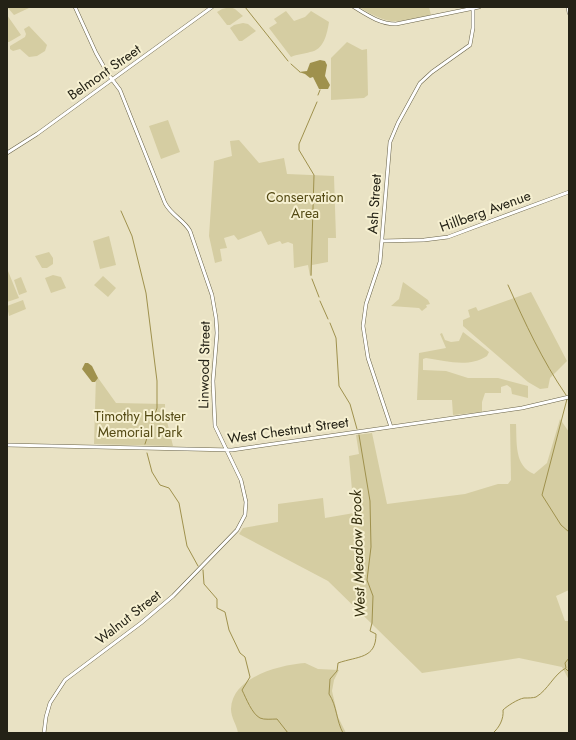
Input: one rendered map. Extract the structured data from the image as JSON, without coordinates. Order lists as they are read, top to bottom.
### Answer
{
  "streets": {
    "street": [
      "Belmont Street",
      "Ash Street",
      "Hillberg Avenue",
      "Linwood Street",
      "West Chestnut Street",
      "Walnut Street"
    ]
  },
  "crossings": [
    ["Belmont Street", "Linwood Street"],
    ["Ash Street", "Hillberg Avenue"],
    ["Ash Street", "West Chestnut Street"],
    ["Linwood Street", "West Chestnut Street"],
    ["Linwood Street", "Walnut Street"]
  ],
  "water": ["West Meadow Brook"],
  "parks": ["Conservation Area", "Timothy Holster Memorial Park"]
}
